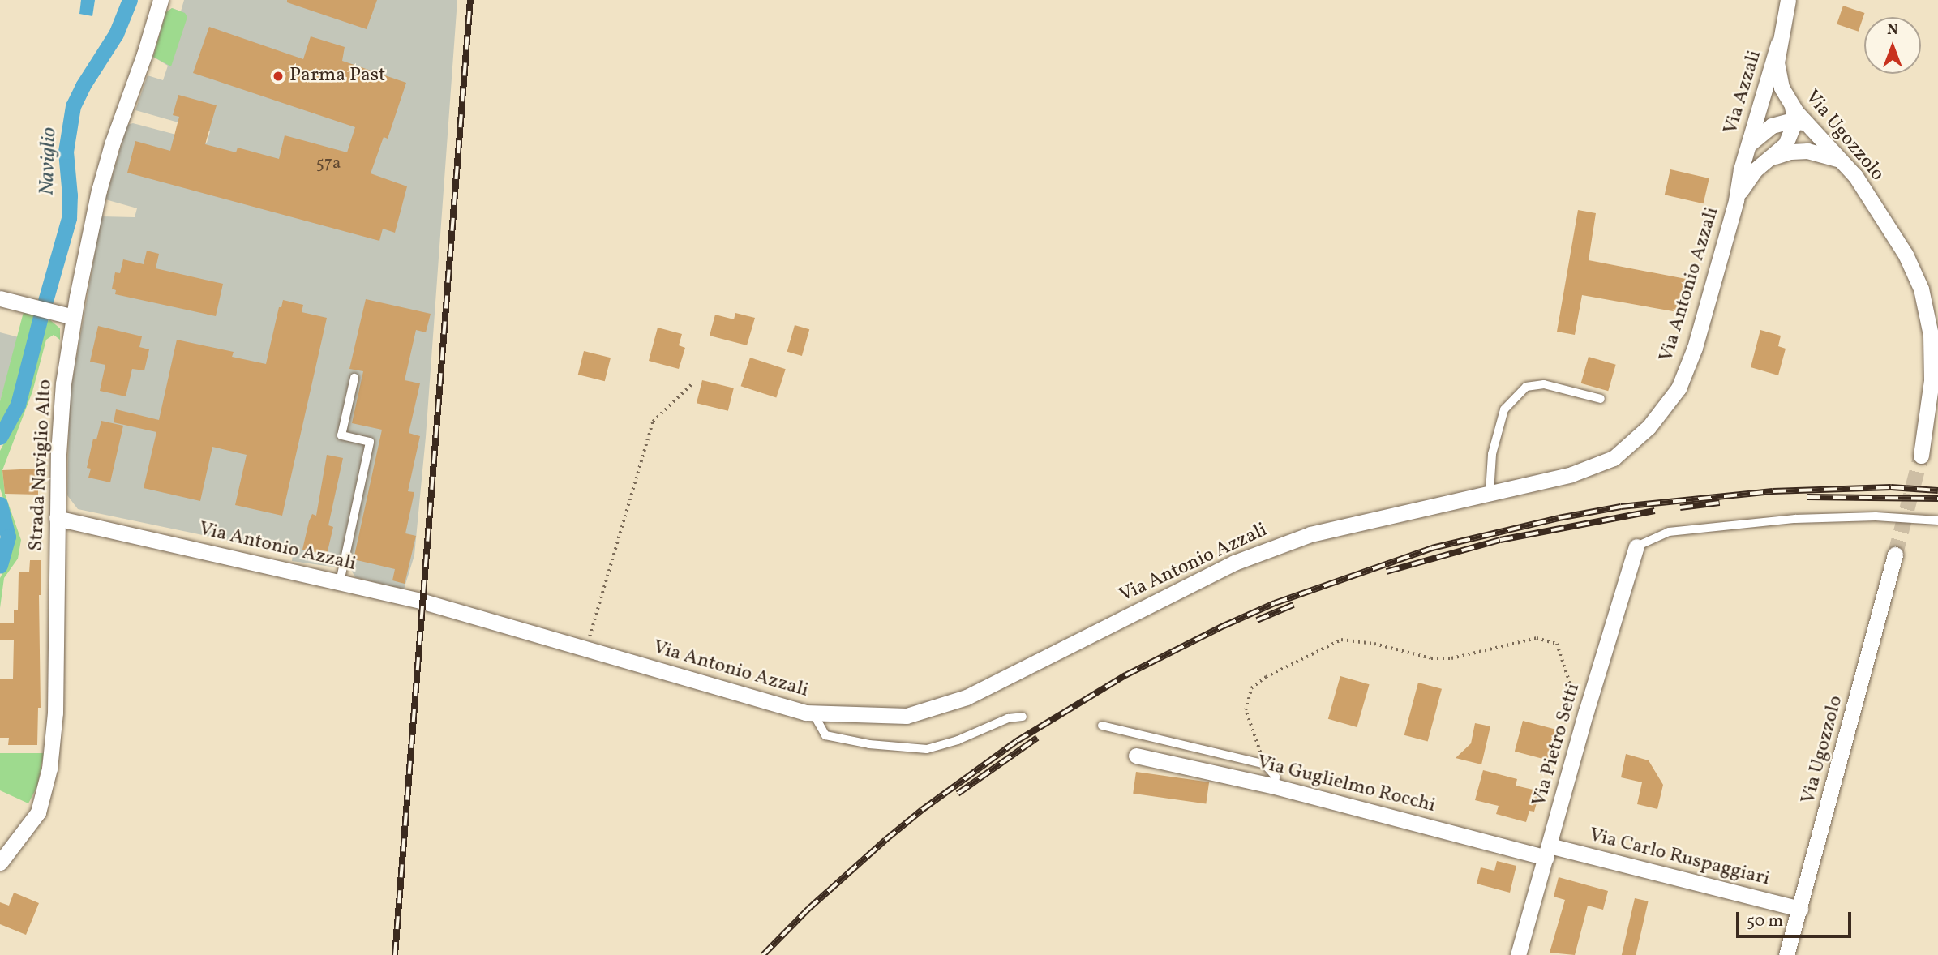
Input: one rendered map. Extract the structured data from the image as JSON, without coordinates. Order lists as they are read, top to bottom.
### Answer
{
  "streets": {
    "street": [
      "Via Azzali",
      "Via Ugozzolo",
      "Via Antonio Azzali",
      "Strada Naviglio Alto",
      "Via Pietro Setti",
      "Via Guglielmo Rocchi",
      "Via Carlo Ruspaggiari"
    ]
  },
  "crossings": [
    ["Via Azzali", "Via Ugozzolo"],
    ["Via Azzali", "Via Antonio Azzali"],
    ["Via Ugozzolo", "Via Carlo Ruspaggiari"],
    ["Via Antonio Azzali", "Strada Naviglio Alto"],
    ["Via Pietro Setti", "Via Guglielmo Rocchi"],
    ["Via Pietro Setti", "Via Carlo Ruspaggiari"],
    ["Via Guglielmo Rocchi", "Via Carlo Ruspaggiari"]
  ],
  "water": ["Naviglio"],
  "places": ["Parma Past"],
  "house_numbers": ["57a"],
  "scale_bar": "50 m",
  "north": "top"
}
